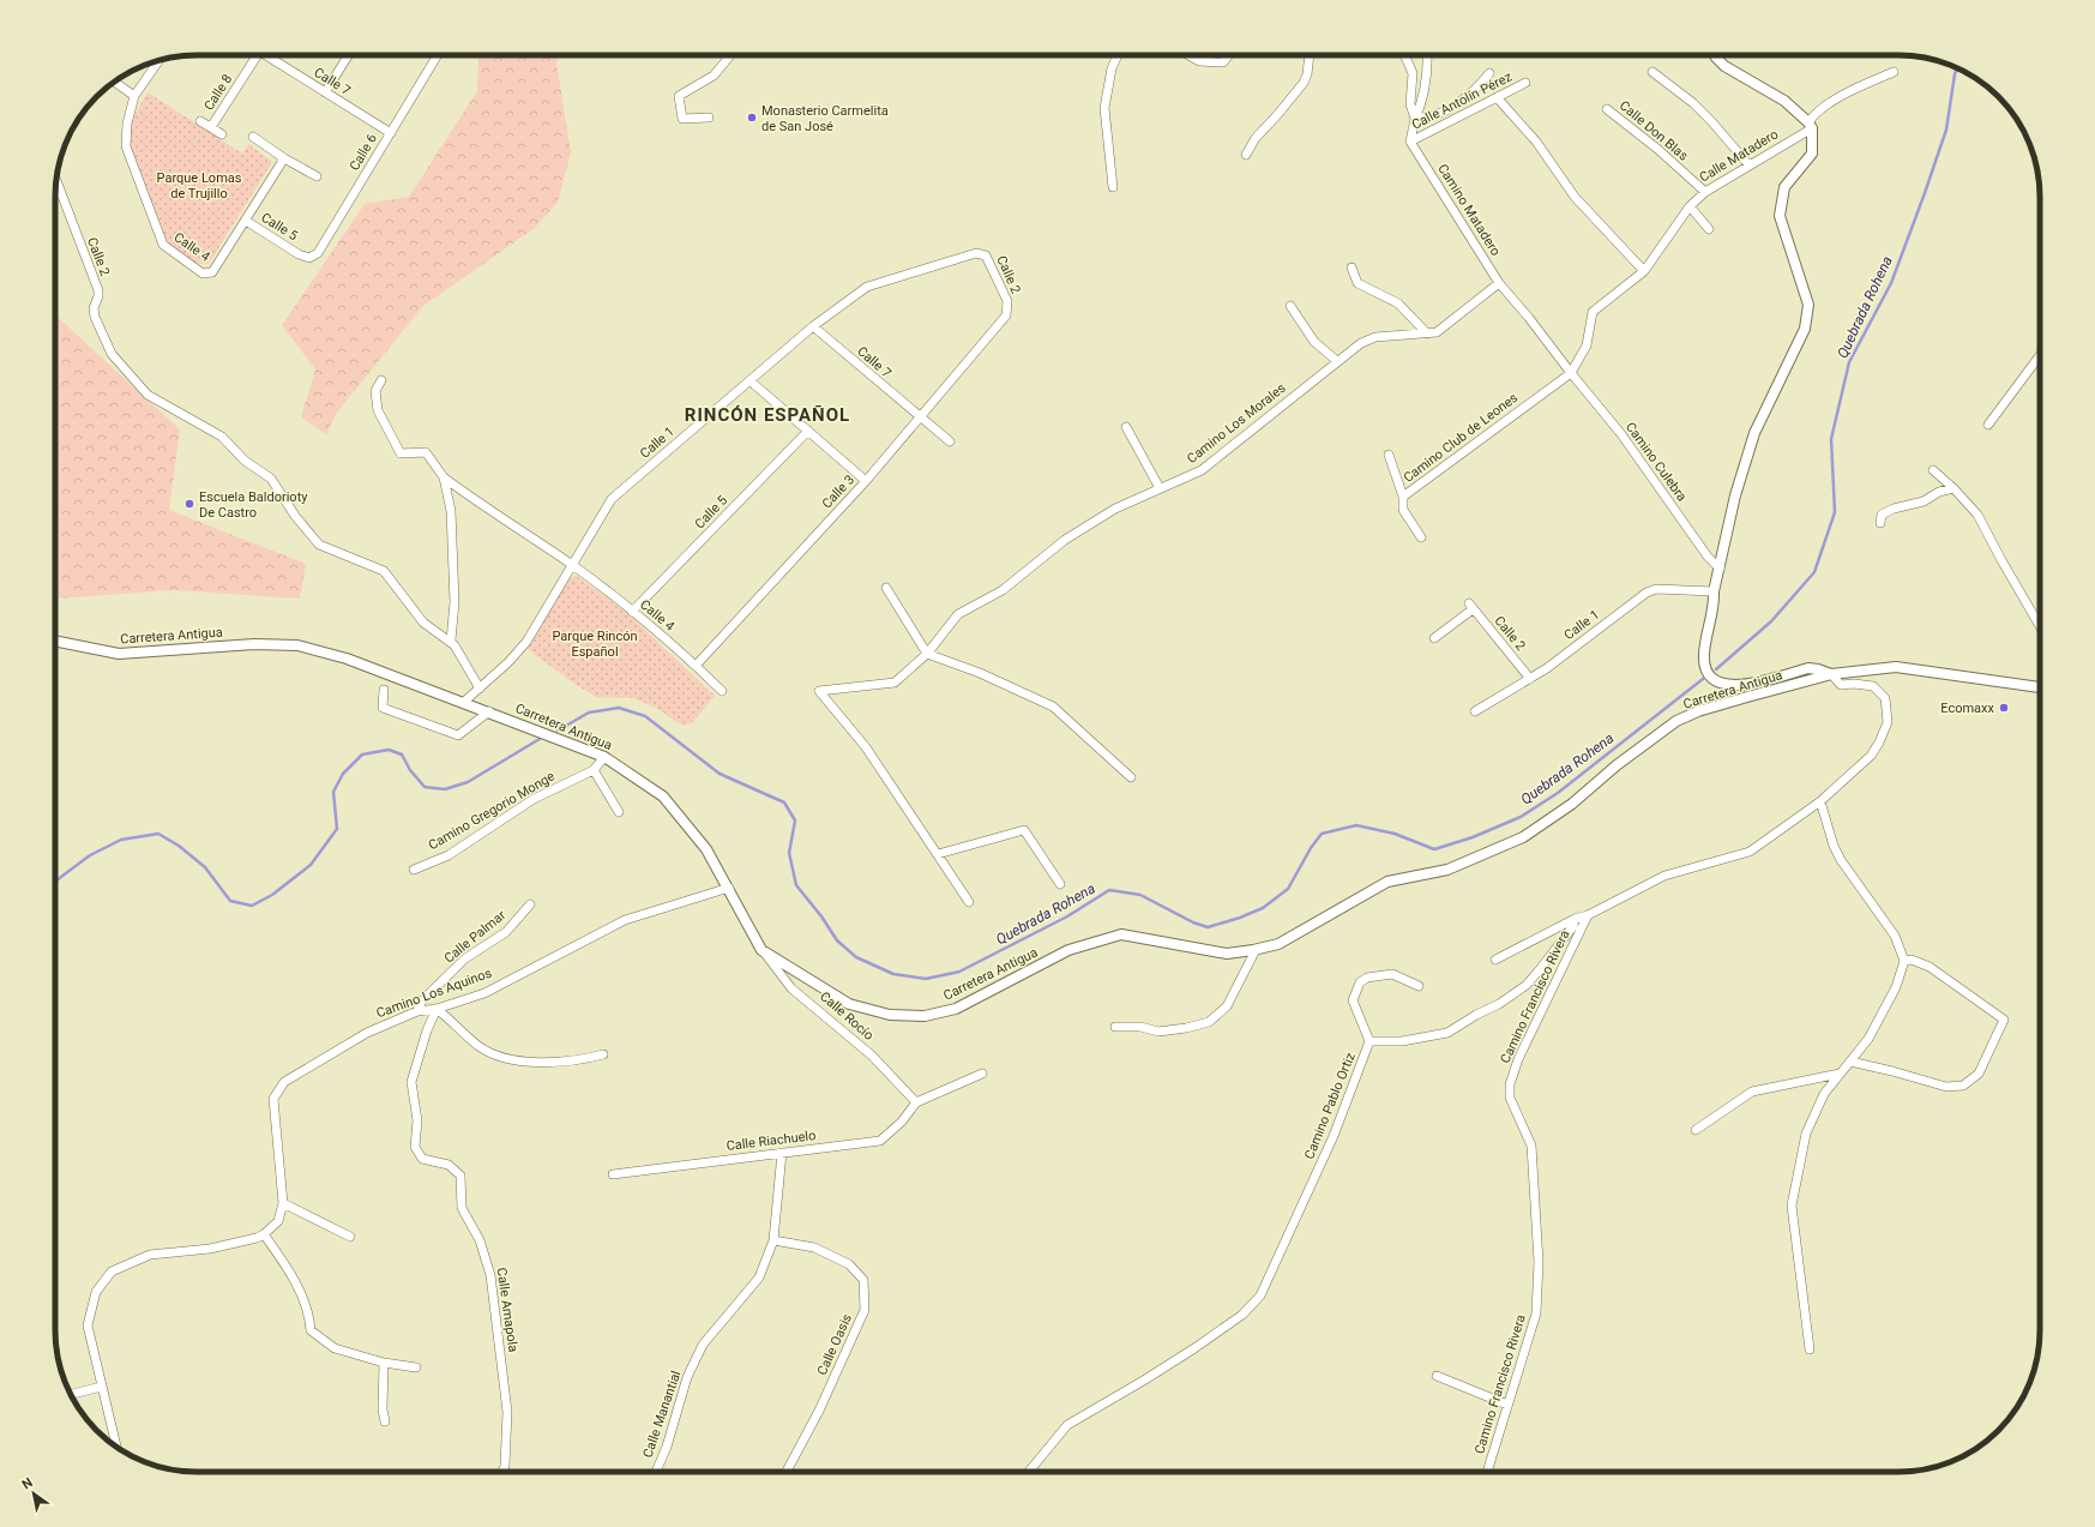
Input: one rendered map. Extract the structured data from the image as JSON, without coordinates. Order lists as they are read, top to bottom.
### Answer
{
  "streets": {
    "street": [
      "Calle 7",
      "Calle 8",
      "Calle Antolín Pérez",
      "Calle Don Blas",
      "Calle 6",
      "Calle Matadero",
      "Camino Matadero",
      "Calle 5",
      "Calle 4",
      "Calle 2",
      "Camino Los Morales",
      "Camino Club de Leones",
      "Calle 1",
      "Camino Culebra",
      "Calle 3",
      "Carretera Antigua",
      "Camino Gregorio Monge",
      "Calle Palmar",
      "Camino Los Aquinos",
      "Camino Francisco Rivera",
      "Calle Rocío",
      "Camino Pablo Ortiz",
      "Calle Riachuelo",
      "Calle Amapola",
      "Calle Oasis",
      "Calle Manantial"
    ]
  },
  "crossings": [
    ["Calle 7", "Calle 6"],
    ["Calle 7", "Calle 1"],
    ["Calle 7", "Calle 3"],
    ["Calle Antolín Pérez", "Camino Matadero"],
    ["Calle Don Blas", "Calle Matadero"],
    ["Calle 6", "Calle 5"],
    ["Calle Matadero", "Camino Matadero"],
    ["Calle Matadero", "Camino Club de Leones"],
    ["Calle Matadero", "Camino Culebra"],
    ["Camino Matadero", "Camino Los Morales"],
    ["Camino Matadero", "Camino Club de Leones"],
    ["Camino Matadero", "Camino Culebra"],
    ["Calle 5", "Calle 4"],
    ["Calle 4", "Calle 1"],
    ["Calle 4", "Calle 3"],
    ["Calle 2", "Calle 1"],
    ["Calle 2", "Calle 3"],
    ["Camino Club de Leones", "Camino Culebra"],
    ["Calle 1", "Carretera Antigua"],
    ["Carretera Antigua", "Camino Gregorio Monge"],
    ["Carretera Antigua", "Camino Los Aquinos"],
    ["Carretera Antigua", "Calle Rocío"],
    ["Calle Palmar", "Camino Los Aquinos"],
    ["Camino Los Aquinos", "Calle Amapola"],
    ["Calle Rocío", "Calle Riachuelo"],
    ["Calle Riachuelo", "Calle Manantial"],
    ["Calle Oasis", "Calle Manantial"]
  ],
  "districts": ["RINCÓN ESPAÑOL"],
  "water": ["Quebrada Rohena"],
  "parks": ["Parque Lomas de Trujillo", "Parque Rincón Español"],
  "places": ["Monasterio Carmelita de San José", "Escuela Baldorioty De Castro", "Ecomaxx"],
  "north": "top left"
}
